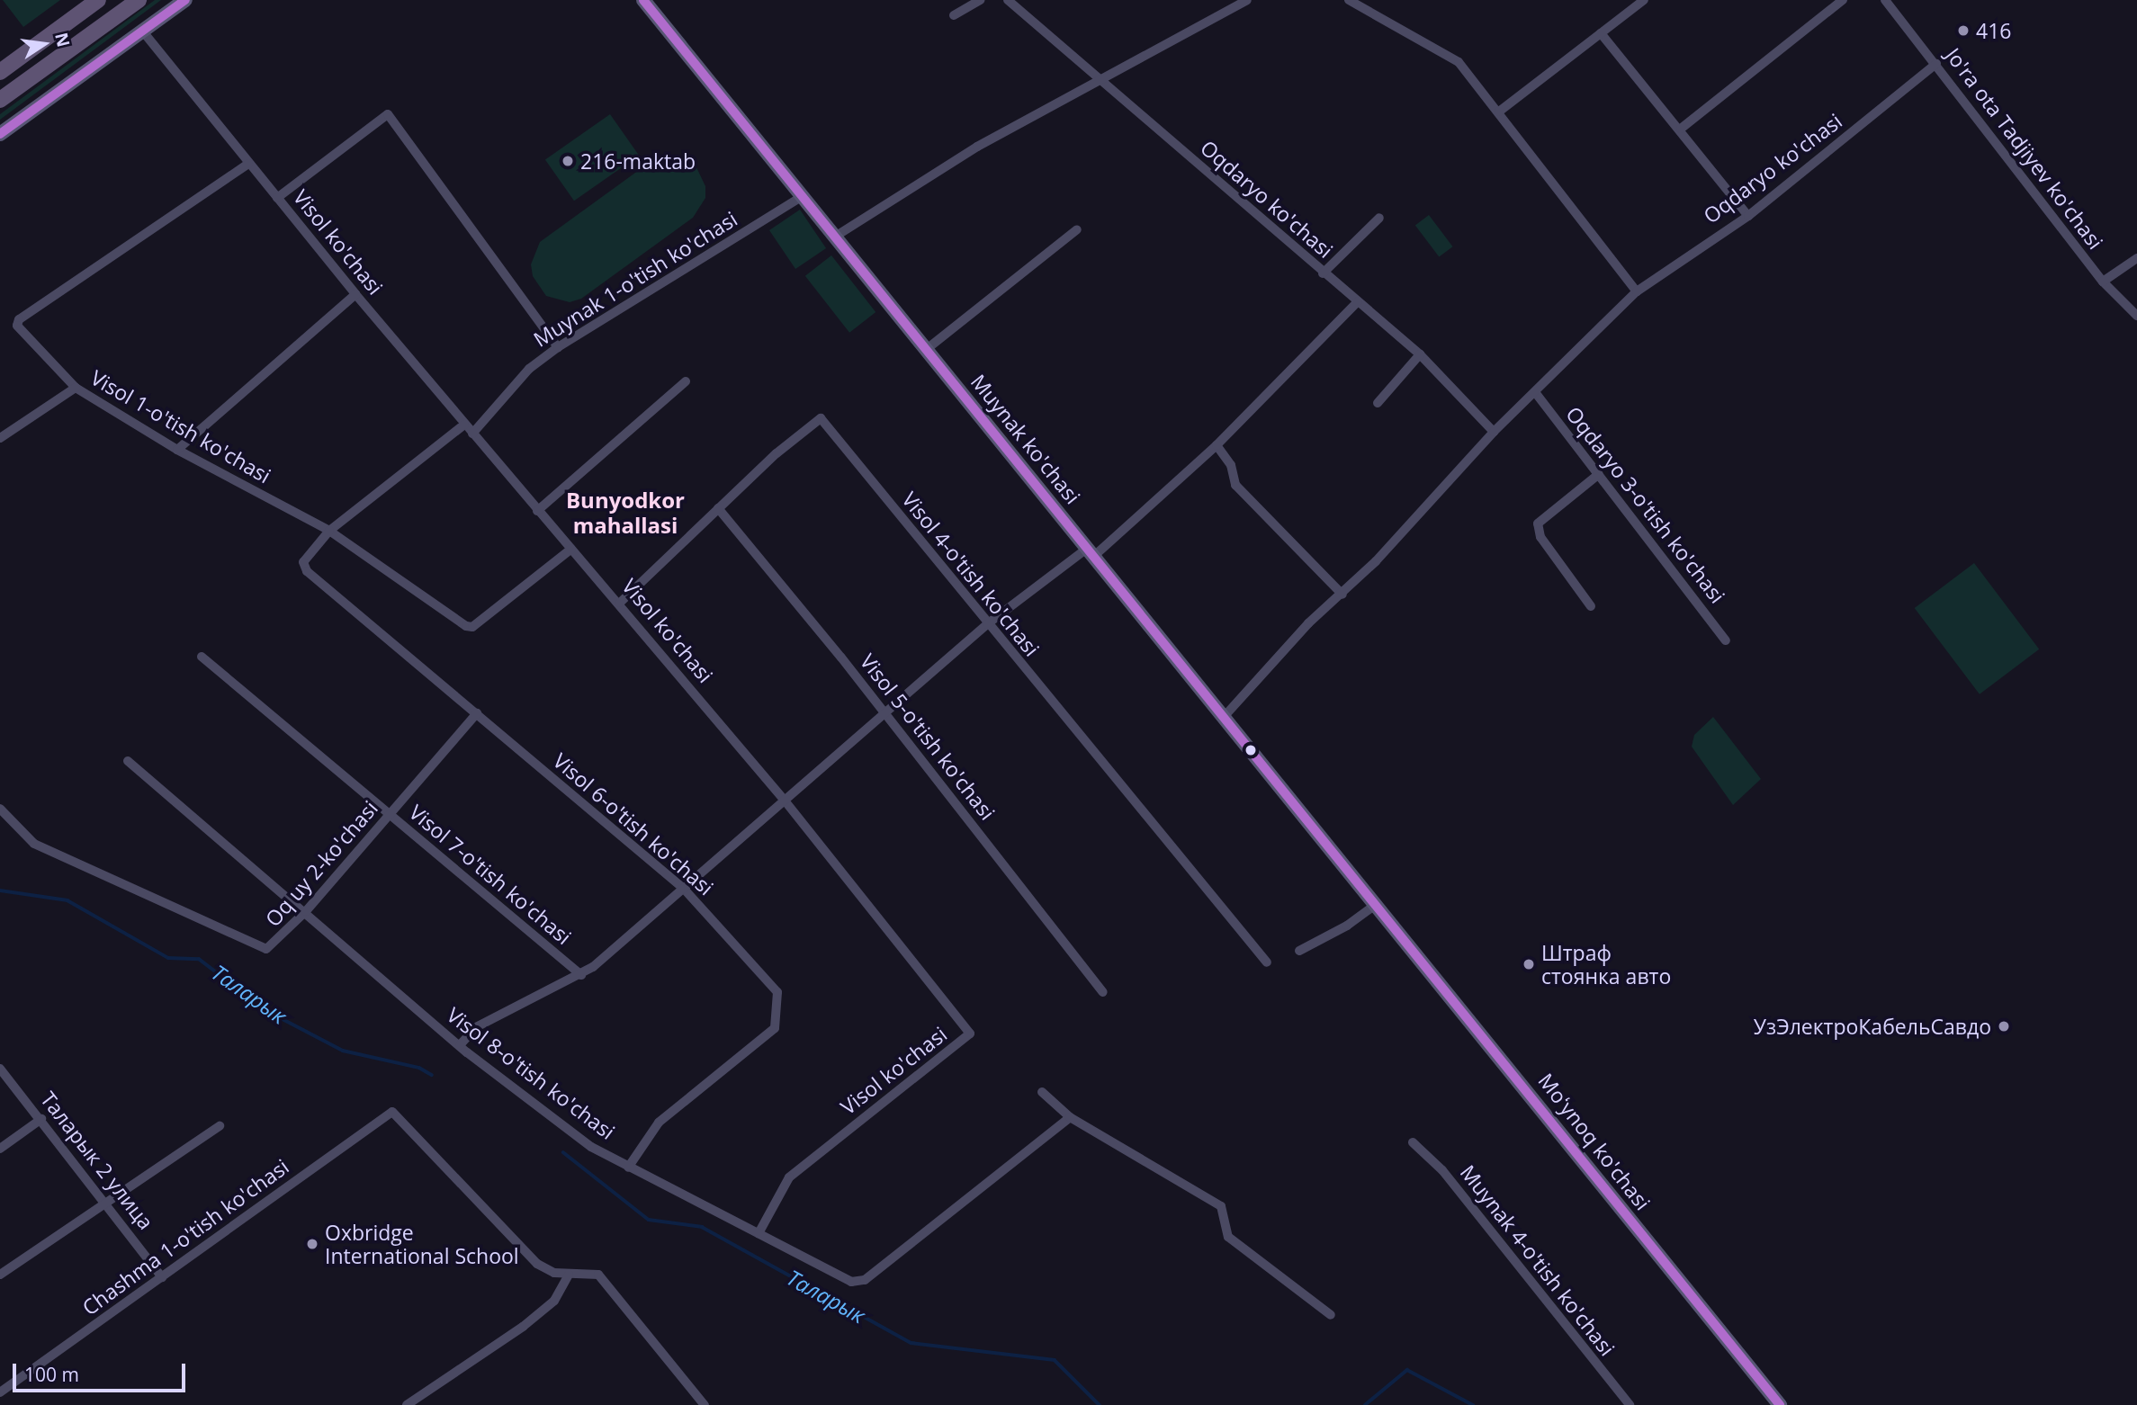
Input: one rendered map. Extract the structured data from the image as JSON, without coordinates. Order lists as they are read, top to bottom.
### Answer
{
  "streets": {
    "street": [
      "Jo'ra ota Tadjiyev ko'chasi",
      "Oqdaryo ko'chasi",
      "Visol ko'chasi",
      "Muynak 1-o'tish ko'chasi",
      "Visol 1-o'tish ko'chasi",
      "Muynak ko'chasi",
      "Oqdaryo 3-o'tish ko'chasi",
      "Visol 4-o'tish ko'chasi",
      "Visol 5-o'tish ko'chasi",
      "Visol 6-o'tish ko'chasi",
      "Oq uy 2-ko'chasi",
      "Visol 7-o'tish ko'chasi",
      "Visol 8-o'tish ko'chasi",
      "Moʻynoq ko'chasi",
      "Таларык 2 улица",
      "Chashma 1-o'tish ko'chasi",
      "Muynak 4-o'tish ko'chasi"
    ]
  },
  "crossings": [
    ["Jo'ra ota Tadjiyev ko'chasi", "Oqdaryo ko'chasi"],
    ["Oqdaryo ko'chasi", "Muynak ko'chasi"],
    ["Oqdaryo ko'chasi", "Oqdaryo 3-o'tish ko'chasi"],
    ["Visol ko'chasi", "Muynak 1-o'tish ko'chasi"],
    ["Visol ko'chasi", "Visol 1-o'tish ko'chasi"],
    ["Visol ko'chasi", "Visol 4-o'tish ko'chasi"],
    ["Visol ko'chasi", "Visol 8-o'tish ko'chasi"],
    ["Muynak 1-o'tish ko'chasi", "Muynak ko'chasi"],
    ["Visol 1-o'tish ko'chasi", "Visol 6-o'tish ko'chasi"],
    ["Muynak ko'chasi", "Moʻynoq ko'chasi"],
    ["Visol 4-o'tish ko'chasi", "Visol 5-o'tish ko'chasi"],
    ["Visol 6-o'tish ko'chasi", "Oq uy 2-ko'chasi"],
    ["Visol 6-o'tish ko'chasi", "Visol 8-o'tish ko'chasi"],
    ["Oq uy 2-ko'chasi", "Visol 7-o'tish ko'chasi"],
    ["Oq uy 2-ko'chasi", "Visol 8-o'tish ko'chasi"],
    ["Таларык 2 улица", "Chashma 1-o'tish ko'chasi"]
  ],
  "districts": ["Bunyodkor mahallasi"],
  "water": ["Таларык"],
  "places": [
    "416",
    "216-maktab",
    "Штраф стоянка авто",
    "УзЭлектроКабельСавдо",
    "Oxbridge International School"
  ],
  "scale_bar": "100 m",
  "north": "right"
}
